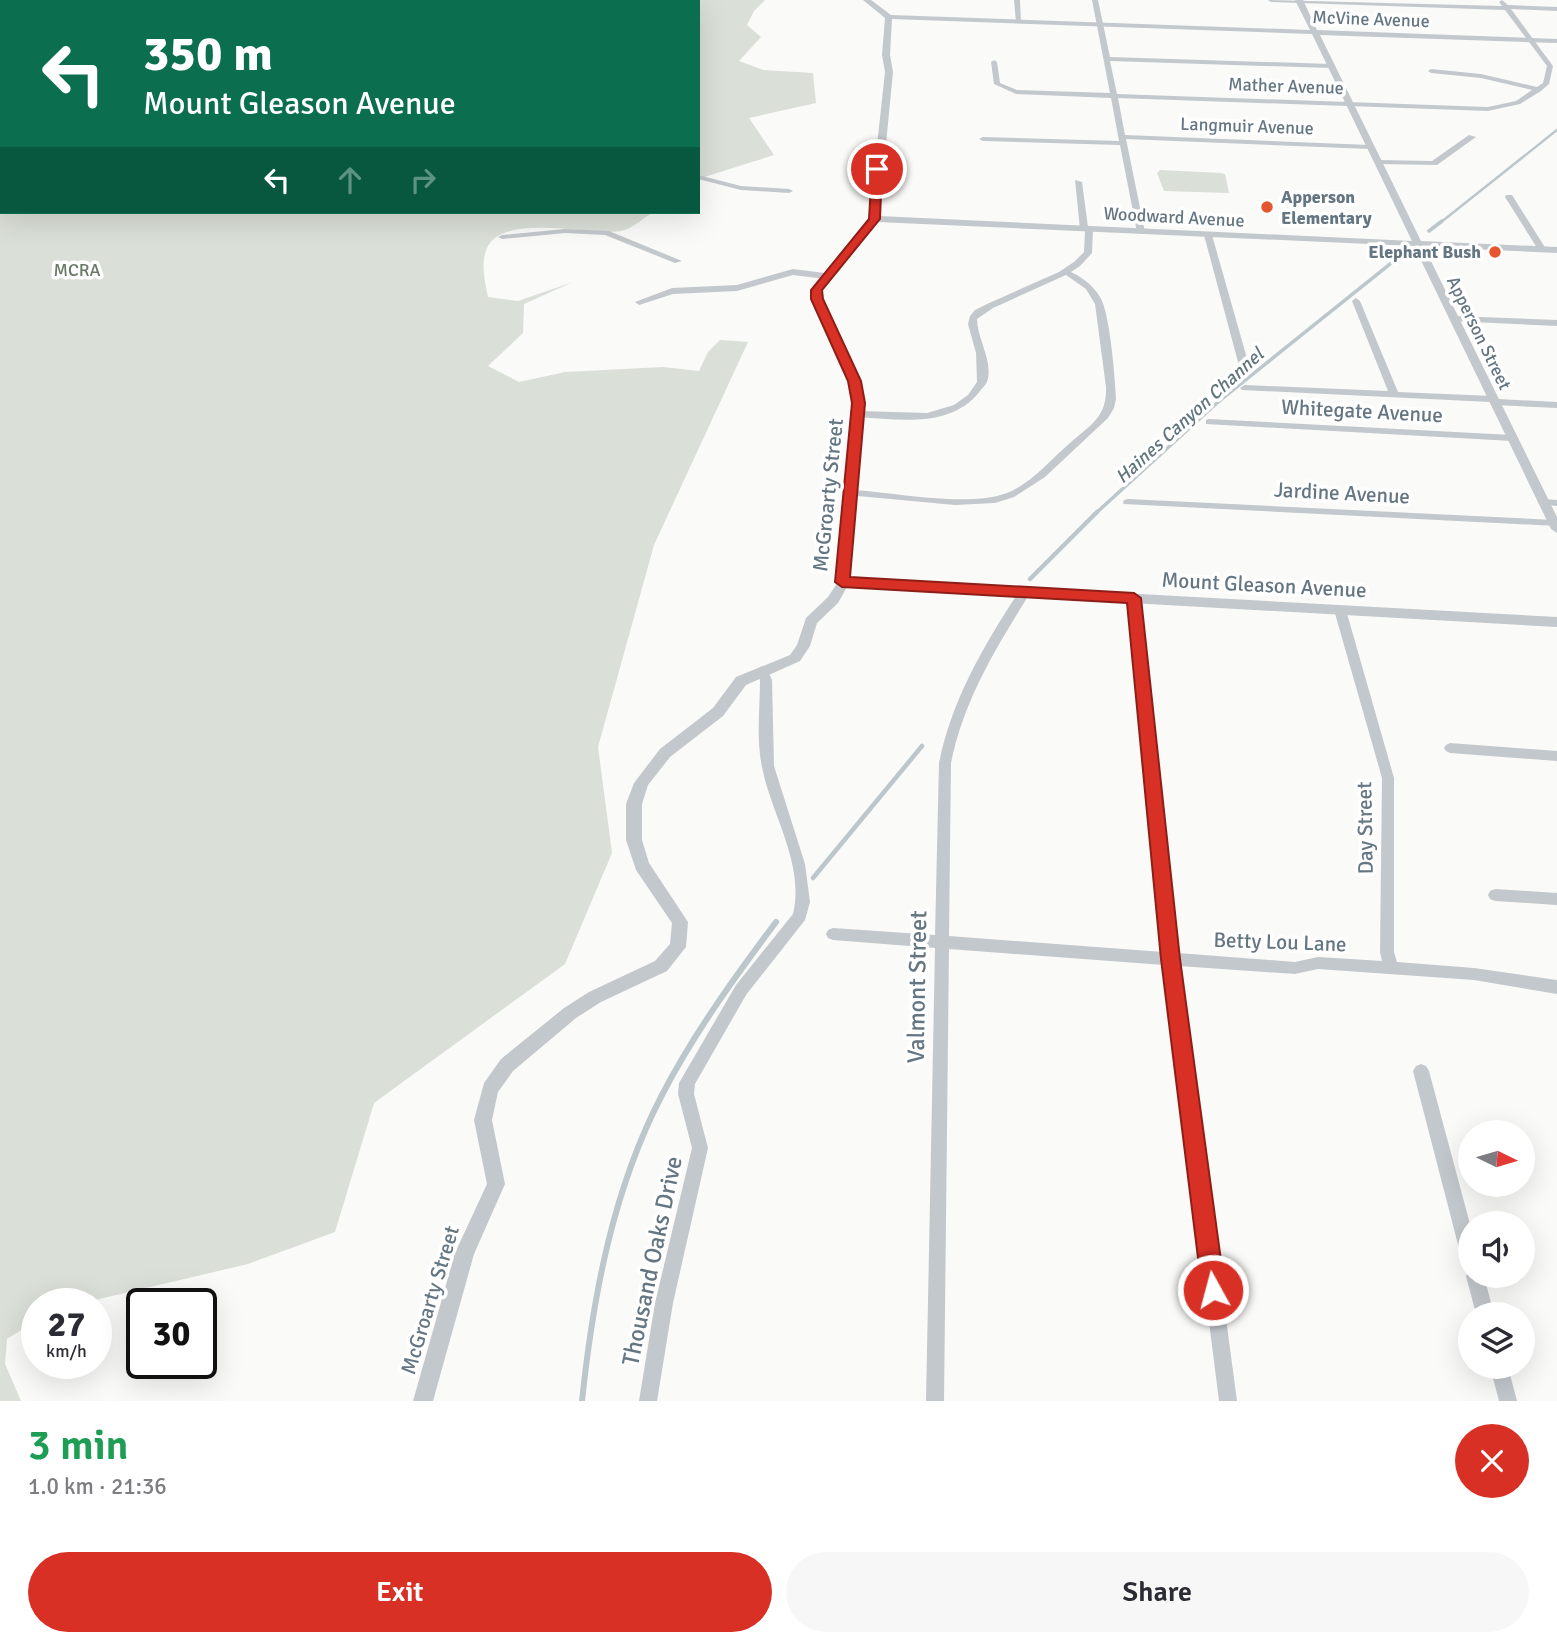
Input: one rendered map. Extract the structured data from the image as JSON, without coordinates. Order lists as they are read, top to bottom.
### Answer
{
  "streets": {
    "street": [
      "McVine Avenue",
      "Mather Avenue",
      "Langmuir Avenue",
      "Woodward Avenue",
      "Apperson Street",
      "Whitegate Avenue",
      "Jardine Avenue",
      "McGroarty Street",
      "Mount Gleason Avenue",
      "Day Street",
      "Betty Lou Lane",
      "Valmont Street",
      "Thousand Oaks Drive"
    ]
  },
  "crossings": [
    ["McVine Avenue", "Apperson Street"],
    ["Mather Avenue", "Apperson Street"],
    ["Langmuir Avenue", "Apperson Street"],
    ["Woodward Avenue", "Apperson Street"],
    ["Apperson Street", "Whitegate Avenue"],
    ["Apperson Street", "Jardine Avenue"],
    ["McGroarty Street", "Mount Gleason Avenue"],
    ["McGroarty Street", "Thousand Oaks Drive"],
    ["Mount Gleason Avenue", "Day Street"],
    ["Mount Gleason Avenue", "Valmont Street"],
    ["Day Street", "Betty Lou Lane"],
    ["Betty Lou Lane", "Valmont Street"]
  ],
  "water": ["Haines Canyon Channel"],
  "parks": ["MCRA"],
  "places": ["Apperson Elementary", "Elephant Bush"],
  "north": "right",
  "page": {
    "turn": ["350 m", "Mount Gleason Avenue"],
    "speed": "27 km/h",
    "limit": "30",
    "heading": ["3 min", "1.0 km · 21:36"],
    "buttons": ["Exit", "Share"]
  }
}
